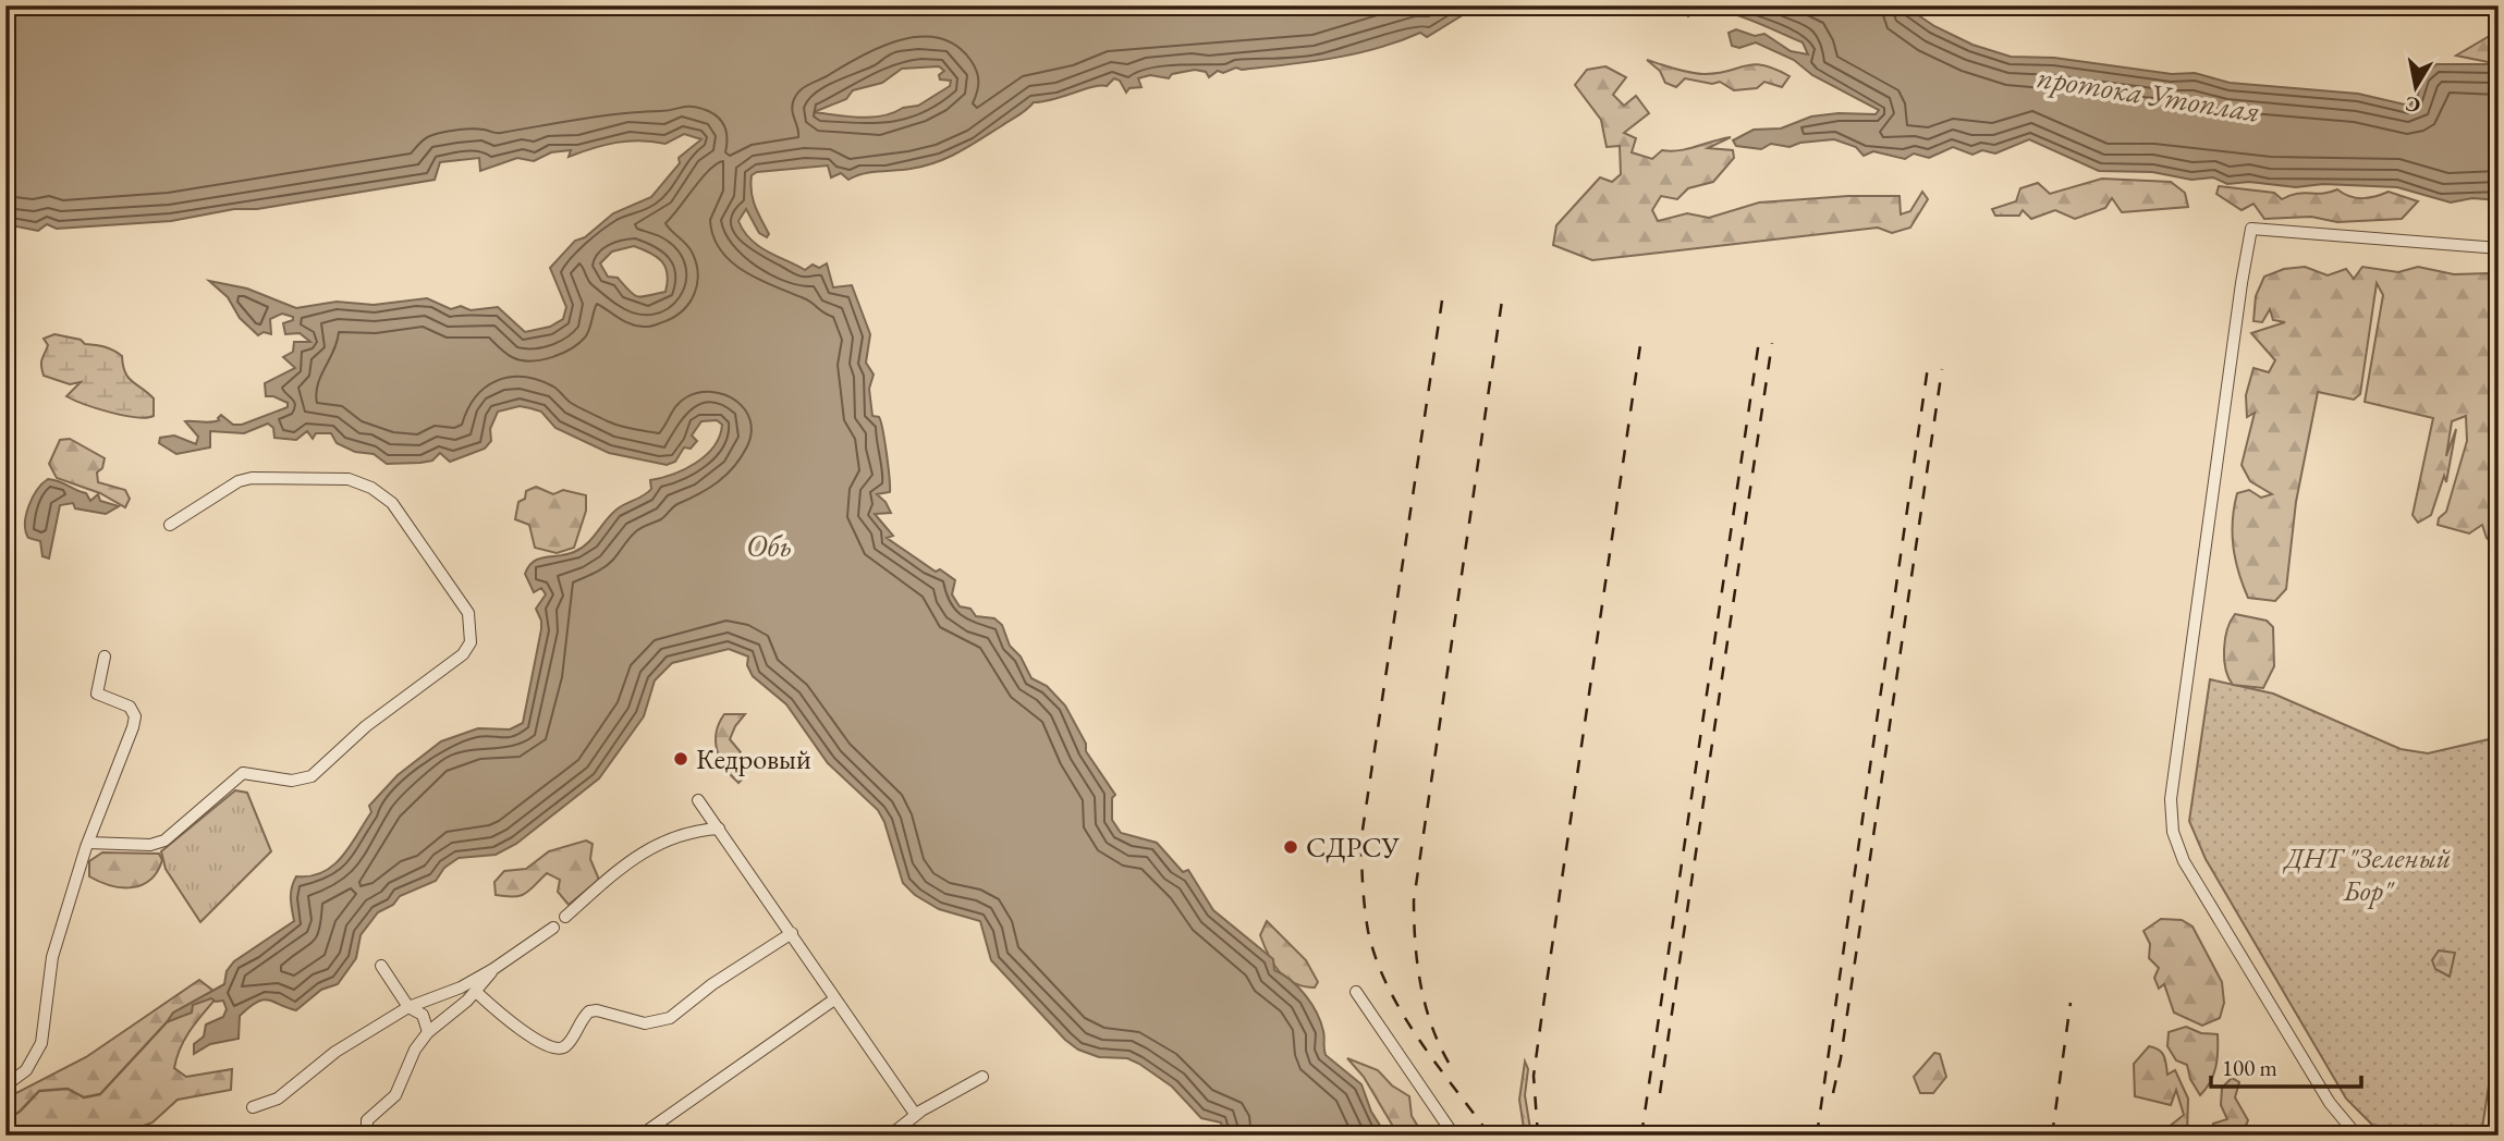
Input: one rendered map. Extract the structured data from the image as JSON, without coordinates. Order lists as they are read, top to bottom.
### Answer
{
  "water": ["протока Утоплая", "Обь"],
  "parks": ["ДНТ \"Зеленый Бор\""],
  "places": ["Кедровый", "СДРСУ"],
  "scale_bar": "100 m",
  "north": "bottom"
}
